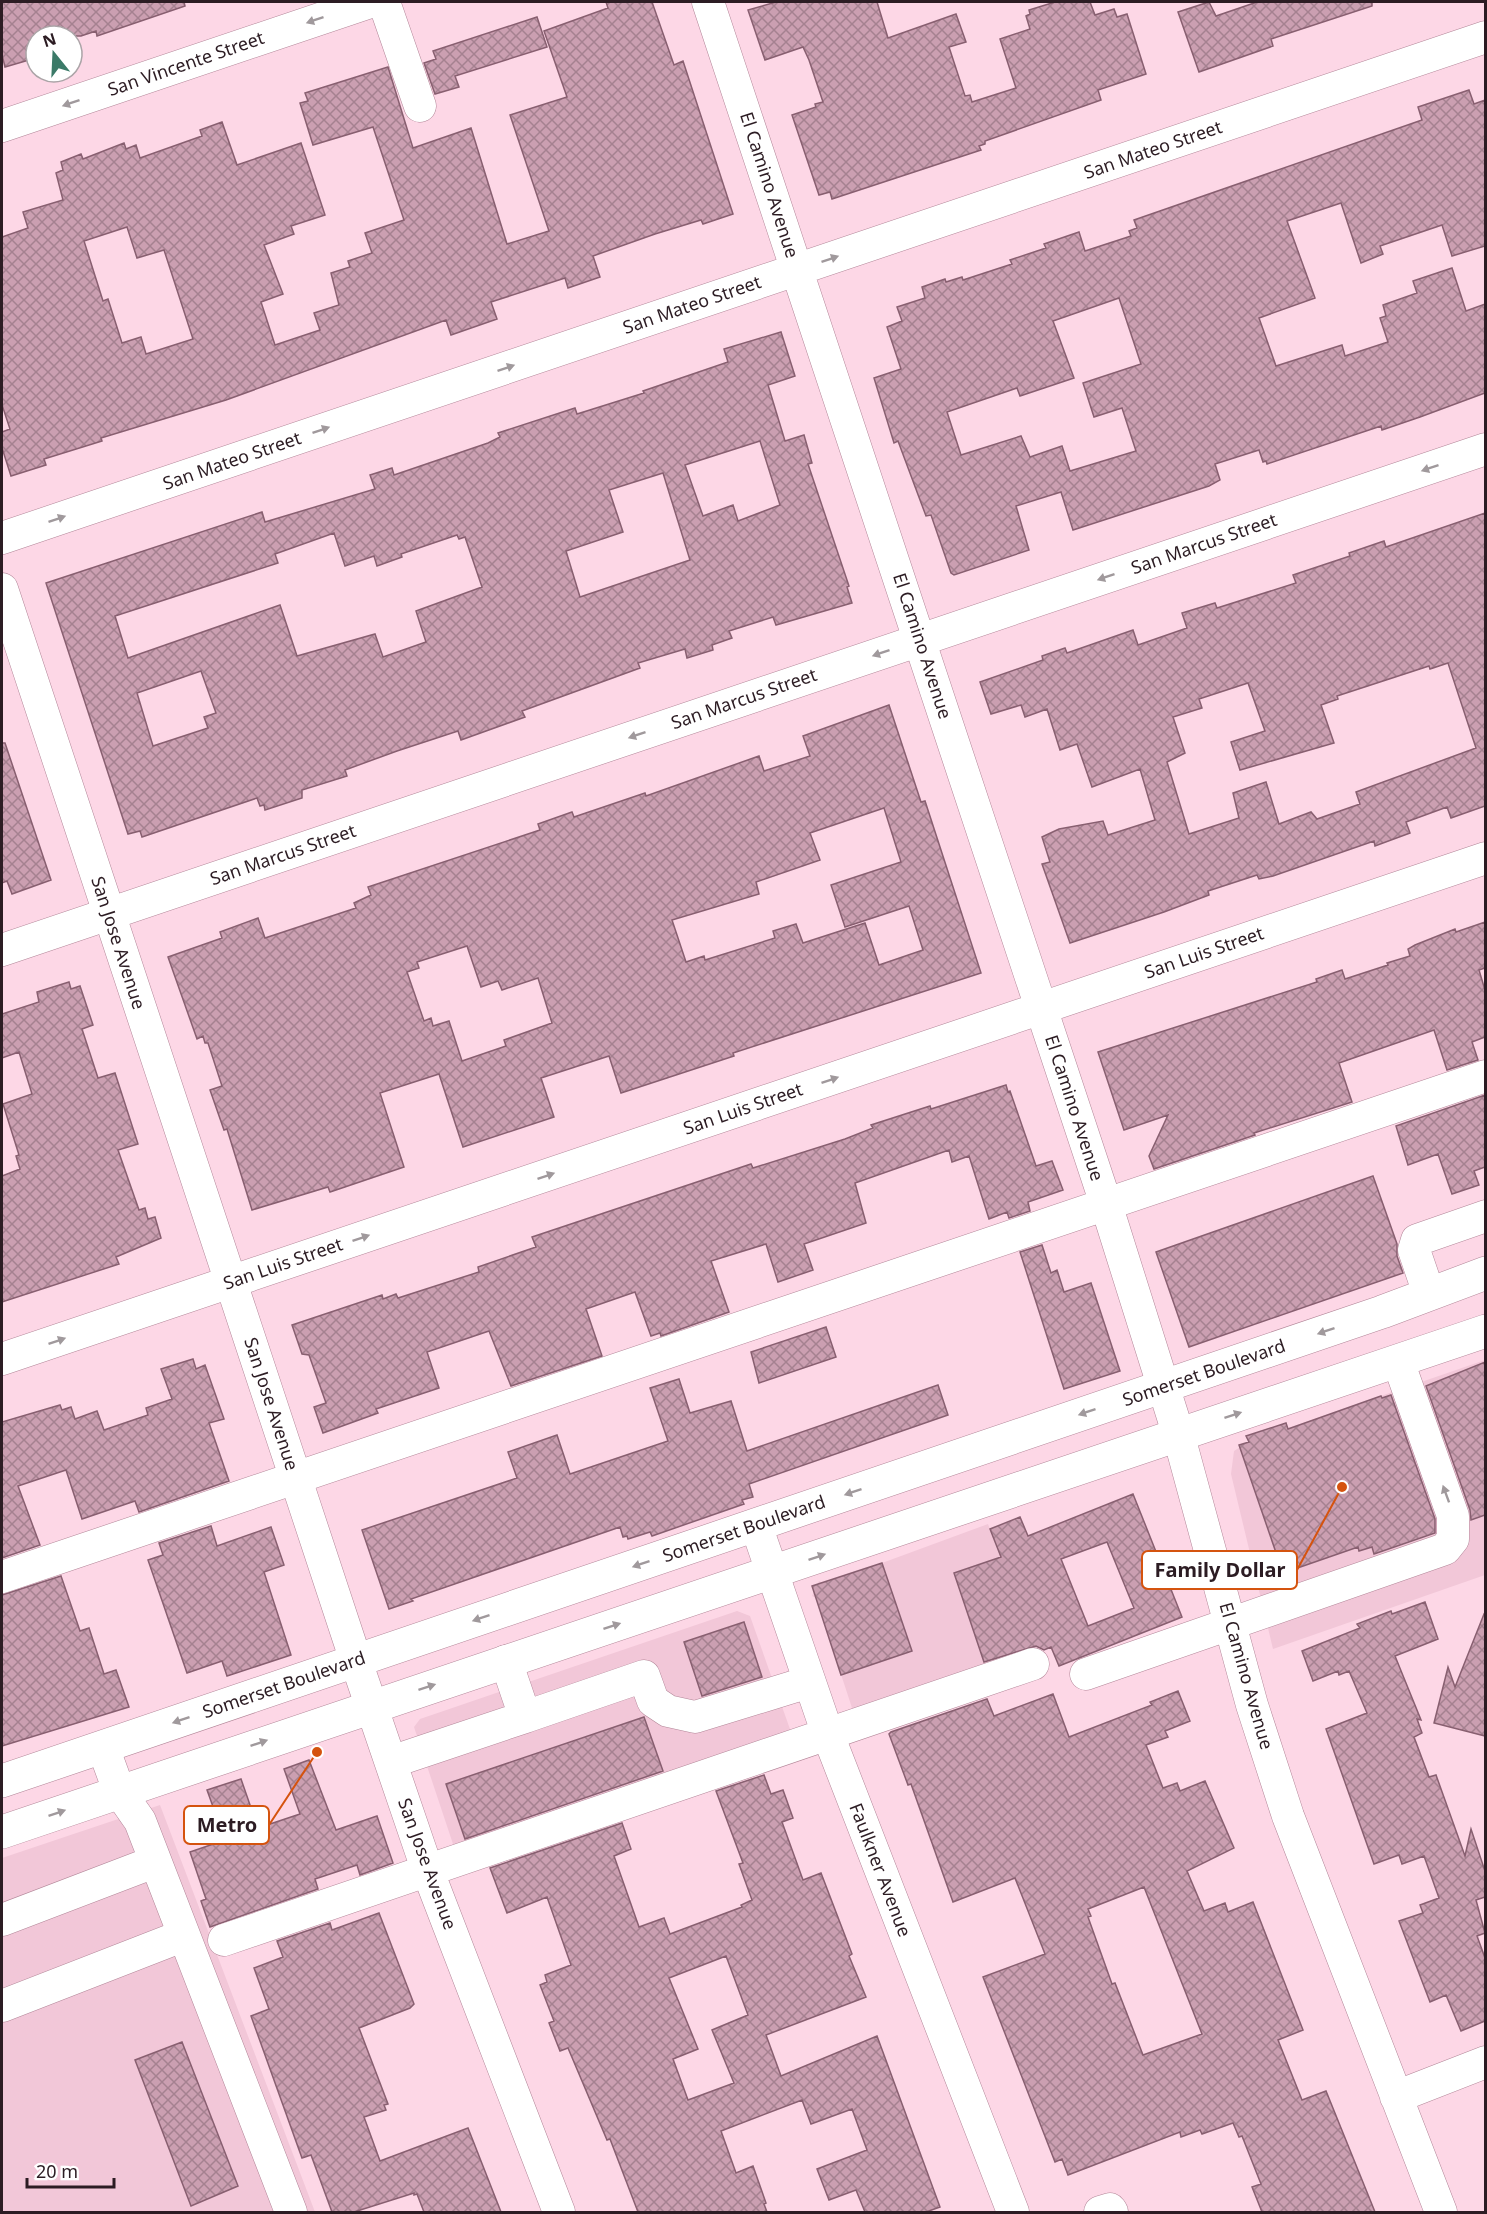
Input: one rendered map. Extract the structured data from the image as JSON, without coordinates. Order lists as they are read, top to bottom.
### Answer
{
  "streets": {
    "main road": ["Somerset Boulevard"],
    "street": [
      "San Vincente Street",
      "San Mateo Street",
      "El Camino Avenue",
      "San Marcus Street",
      "San Jose Avenue",
      "San Luis Street",
      "Faulkner Avenue"
    ]
  },
  "crossings": [
    ["San Mateo Street", "El Camino Avenue"],
    ["El Camino Avenue", "San Marcus Street"],
    ["El Camino Avenue", "San Luis Street"],
    ["El Camino Avenue", "Somerset Boulevard"],
    ["San Marcus Street", "San Jose Avenue"],
    ["San Jose Avenue", "San Luis Street"],
    ["San Jose Avenue", "Somerset Boulevard"],
    ["Somerset Boulevard", "Faulkner Avenue"]
  ],
  "one_way": ["San Vincente Street", "San Mateo Street", "San Marcus Street"],
  "places": ["Family Dollar", "Metro"],
  "scale_bar": "20 m",
  "north": "top"
}
